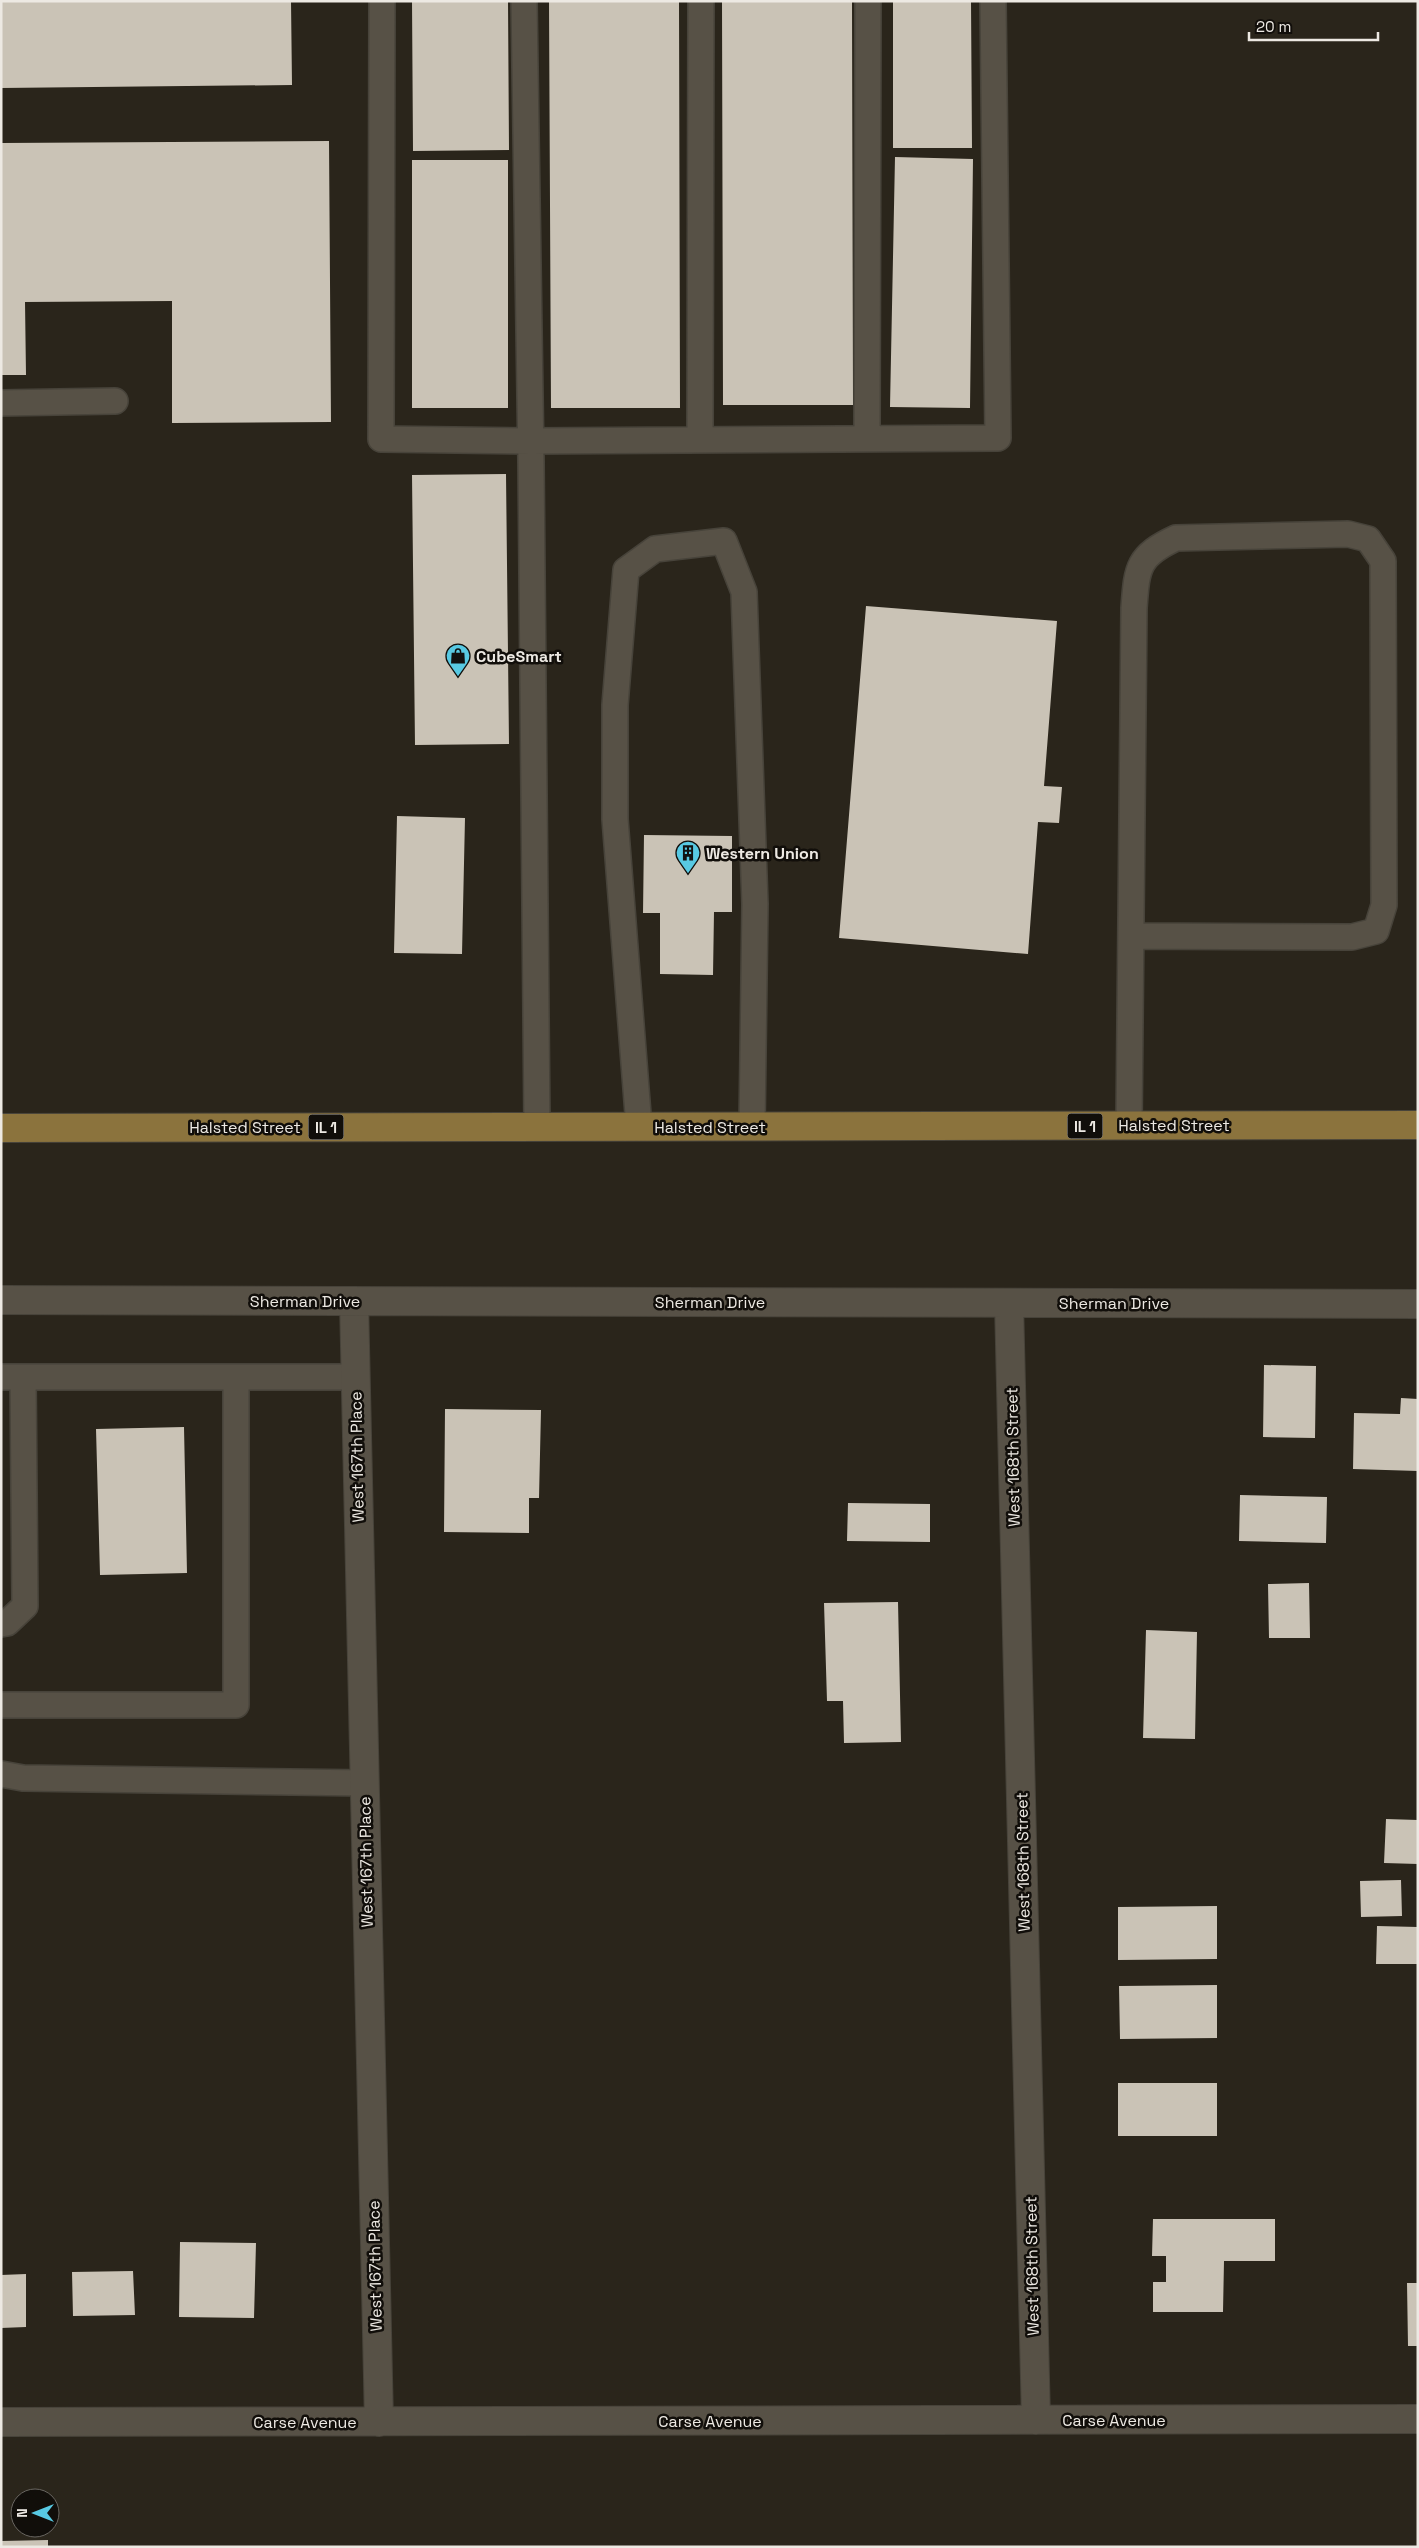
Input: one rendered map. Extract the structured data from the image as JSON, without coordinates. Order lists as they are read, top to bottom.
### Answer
{
  "streets": {
    "main road": ["Halsted Street", "IL 1"],
    "street": [
      "Sherman Drive",
      "West 167th Place",
      "West 168th Street",
      "Carse Avenue"
    ]
  },
  "crossings": [
    ["Sherman Drive", "West 167th Place"],
    ["Sherman Drive", "West 168th Street"],
    ["West 167th Place", "Carse Avenue"],
    ["West 168th Street", "Carse Avenue"]
  ],
  "places": {
    "shop": ["CubeSmart"],
    "building": ["Western Union"]
  },
  "scale_bar": "20 m",
  "north": "left"
}
